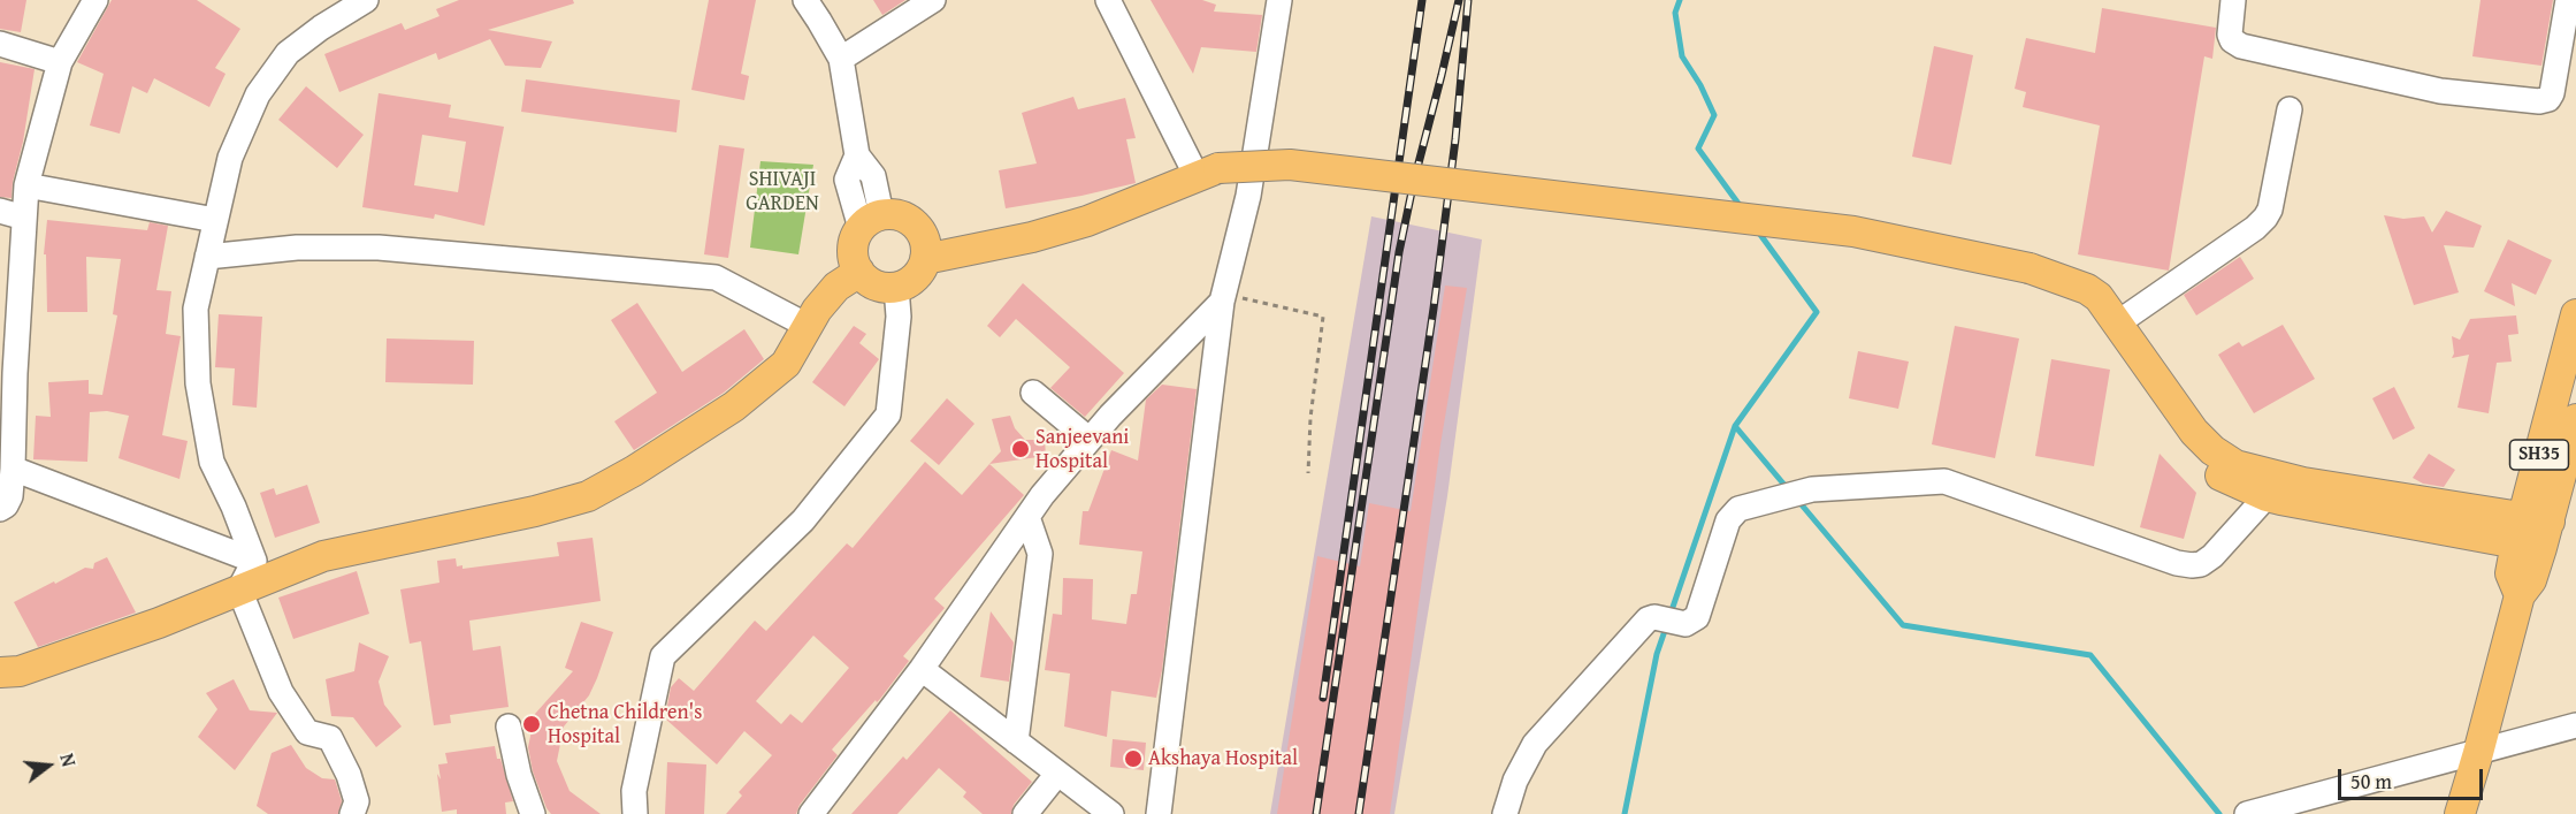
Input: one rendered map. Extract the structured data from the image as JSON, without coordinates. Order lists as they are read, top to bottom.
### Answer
{
  "streets": {
    "main road": ["SH35"]
  },
  "parks": ["SHIVAJI GARDEN"],
  "places": ["Sanjeevani Hospital", "Chetna Children's Hospital", "Akshaya Hospital"],
  "scale_bar": "50 m",
  "north": "right"
}
